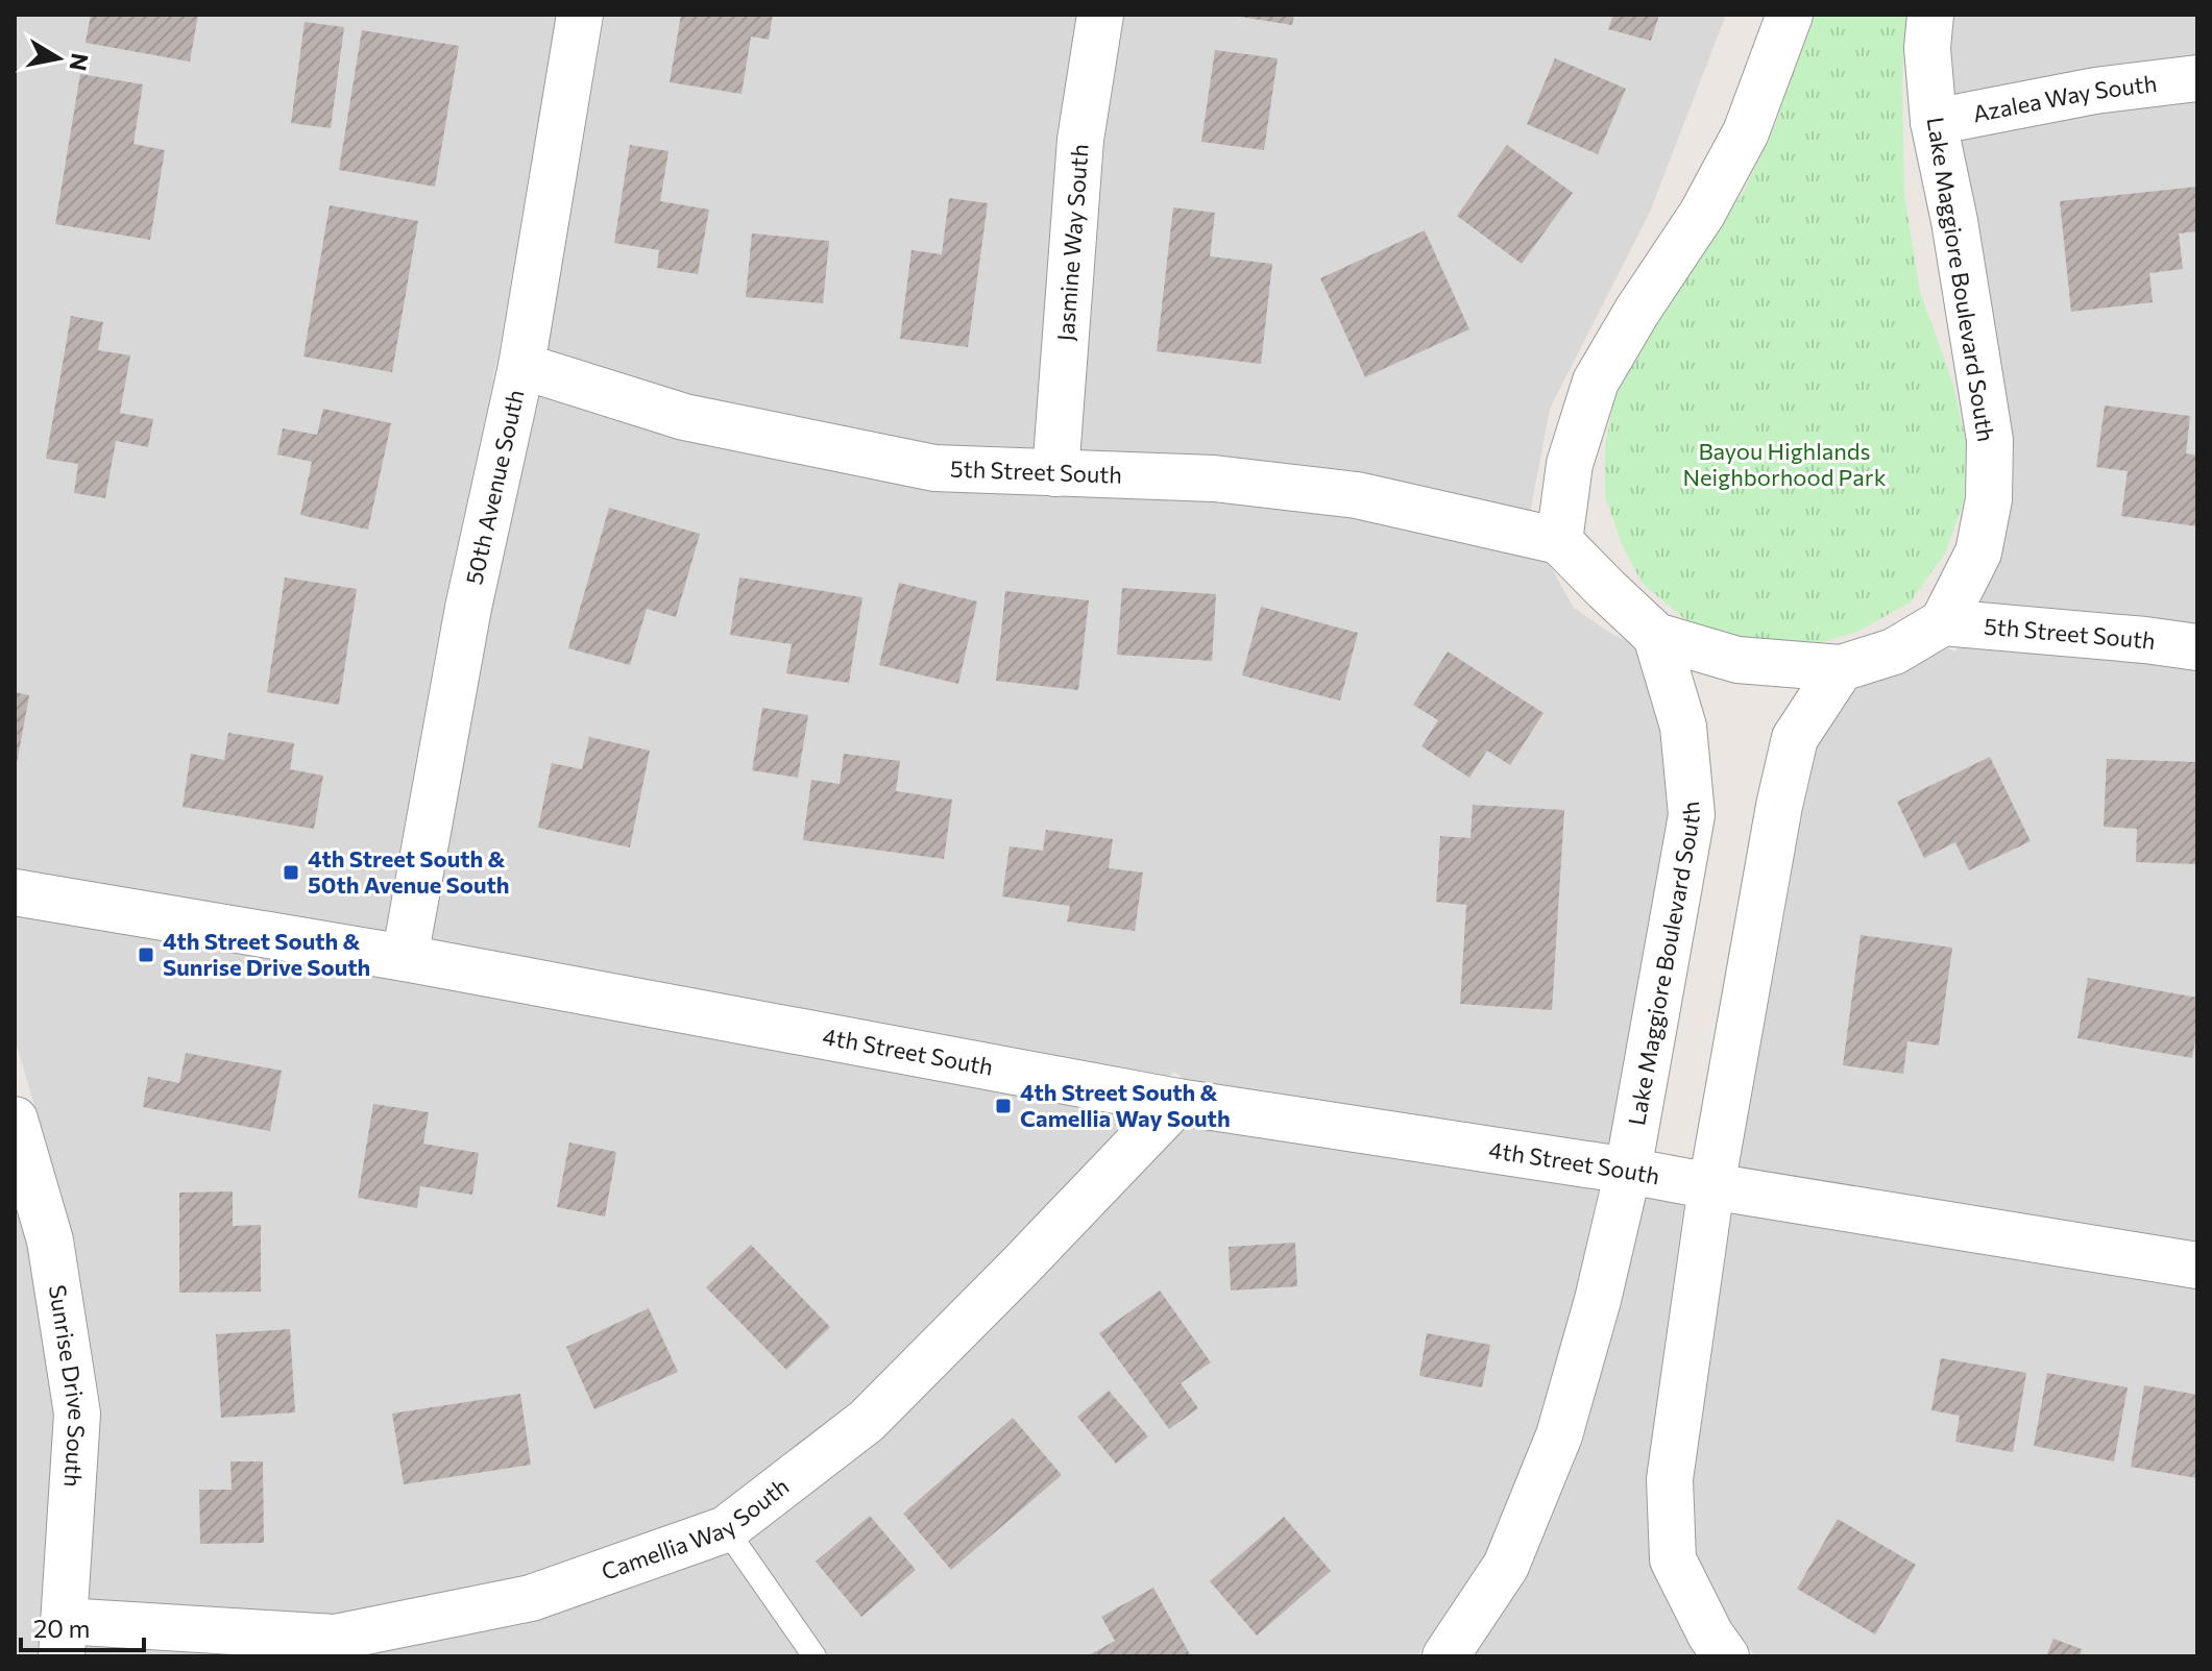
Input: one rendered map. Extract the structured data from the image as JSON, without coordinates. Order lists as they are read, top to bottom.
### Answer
{
  "streets": {
    "street": [
      "Azalea Way South",
      "Jasmine Way South",
      "Lake Maggiore Boulevard South",
      "5th Street South",
      "50th Avenue South",
      "4th Street South",
      "Sunrise Drive South",
      "Camellia Way South"
    ]
  },
  "crossings": [
    ["Azalea Way South", "Lake Maggiore Boulevard South"],
    ["Jasmine Way South", "5th Street South"],
    ["Lake Maggiore Boulevard South", "5th Street South"],
    ["Lake Maggiore Boulevard South", "4th Street South"],
    ["5th Street South", "50th Avenue South"],
    ["50th Avenue South", "4th Street South"],
    ["4th Street South", "Camellia Way South"],
    ["Sunrise Drive South", "Camellia Way South"]
  ],
  "parks": ["Bayou Highlands Neighborhood Park"],
  "places": {
    "transit": ["4th Street South & 50th Avenue South", "4th Street South & Sunrise Drive South", "4th Street South & Camellia Way South"]
  },
  "scale_bar": "20 m",
  "north": "right"
}
